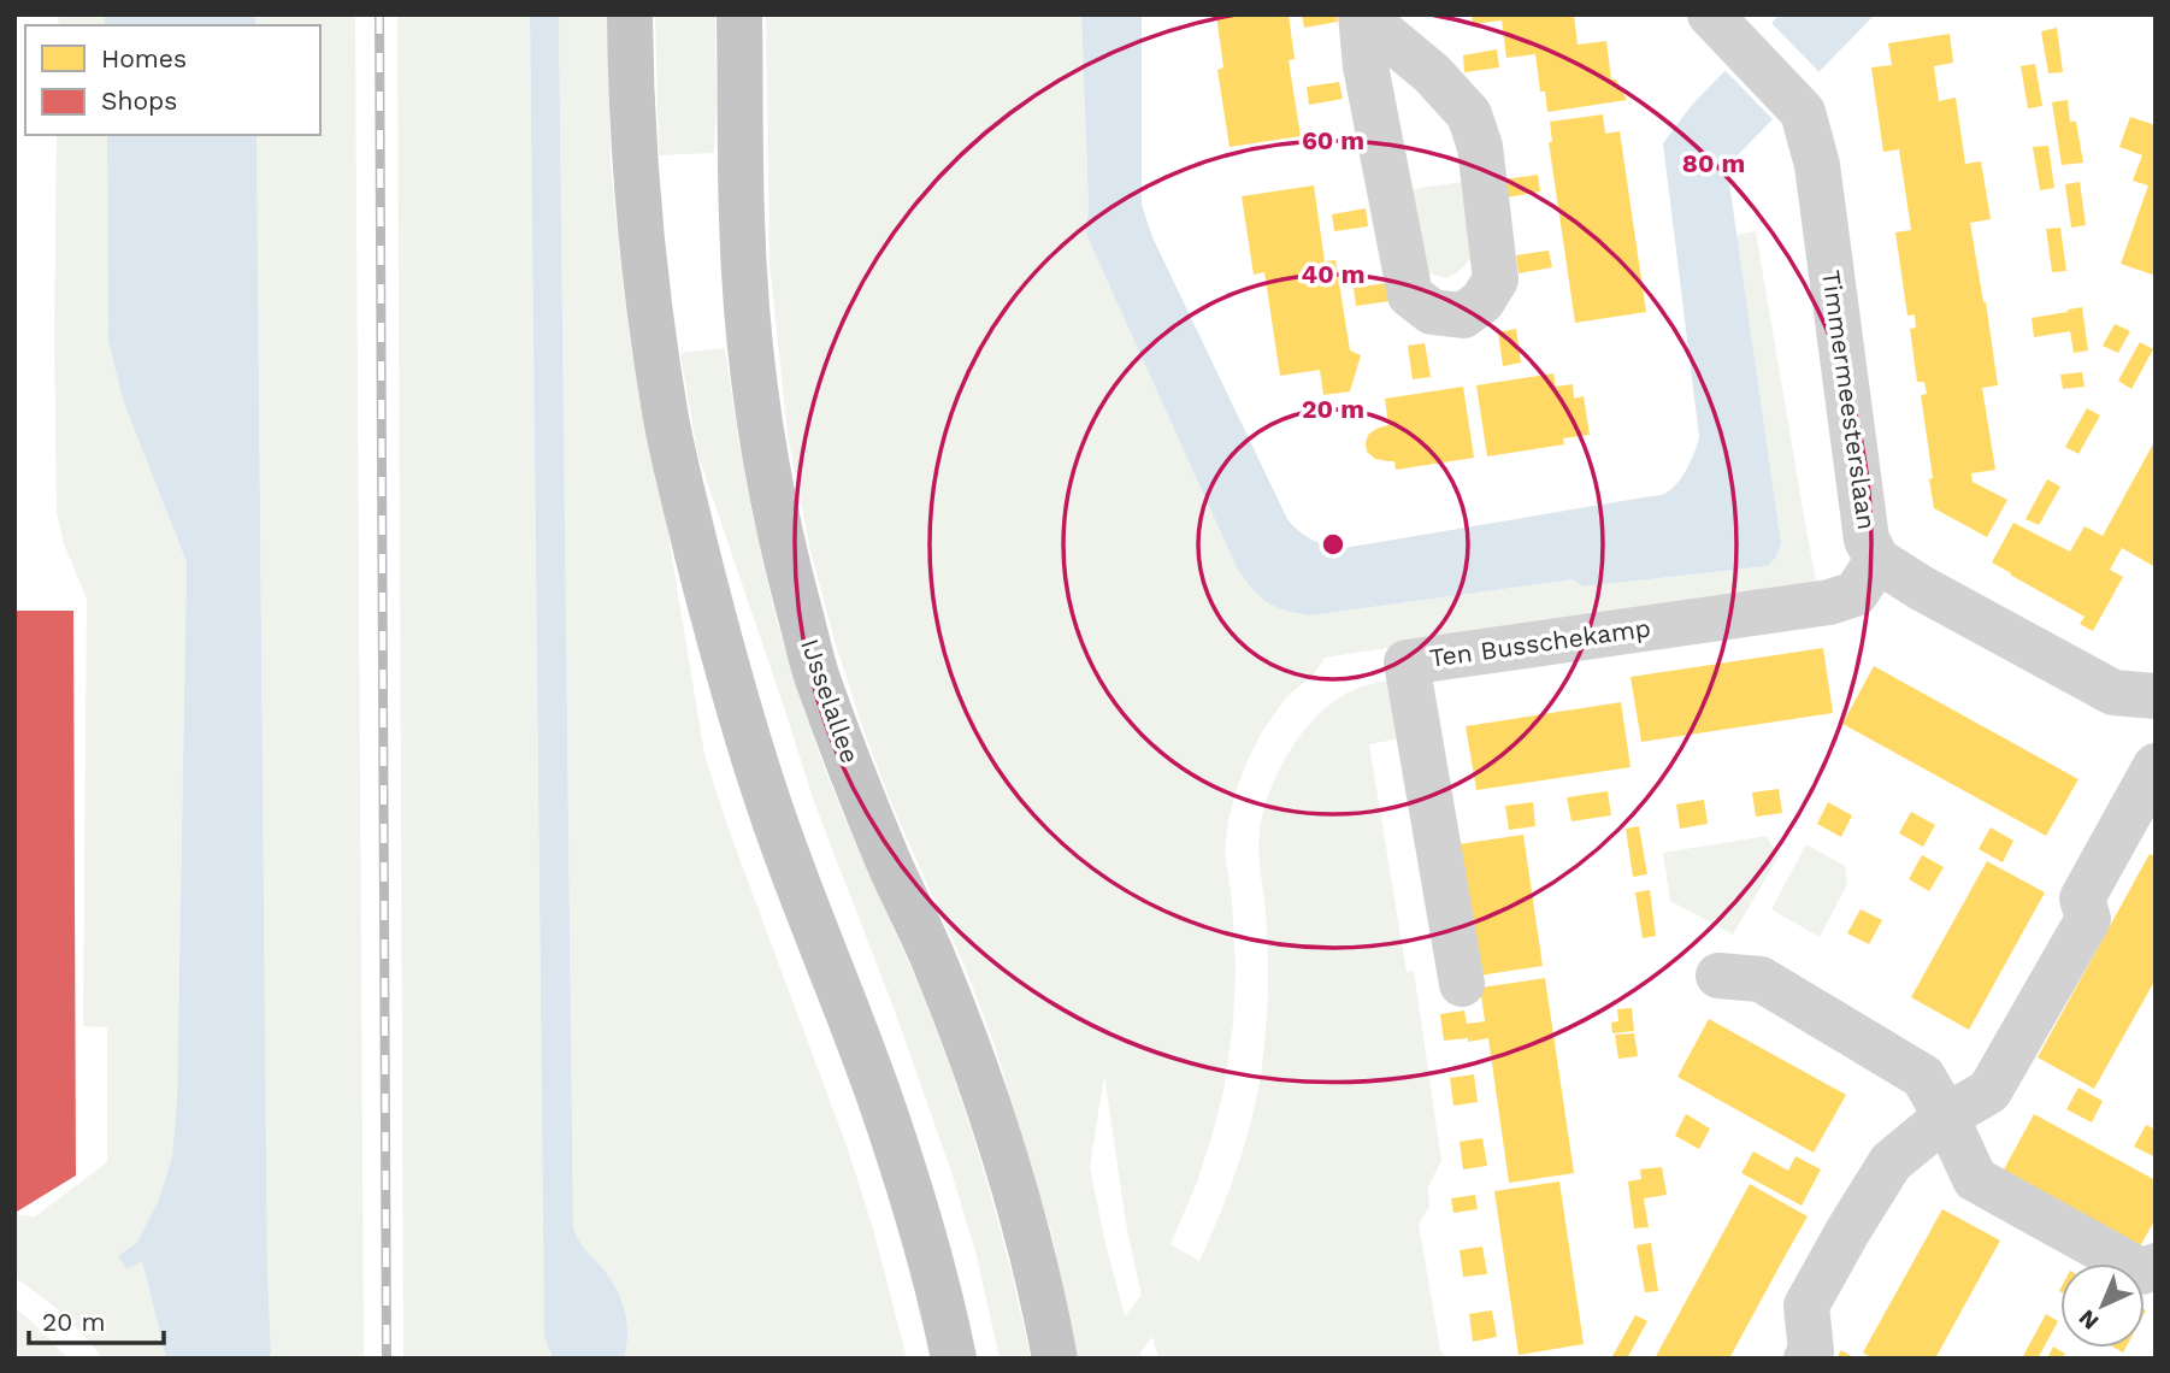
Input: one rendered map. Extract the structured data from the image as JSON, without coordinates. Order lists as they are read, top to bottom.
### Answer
{
  "streets": {
    "main road": ["IJsselallee"],
    "street": ["Timmermeesterslaan", "Ten Busschekamp"]
  },
  "crossings": [
    ["Timmermeesterslaan", "Ten Busschekamp"]
  ],
  "legend": ["Homes", "Shops"],
  "scale_bar": "20 m",
  "north": "bottom left",
  "rings": [
    "60 m",
    "80 m",
    "40 m",
    "20 m"
  ]
}
